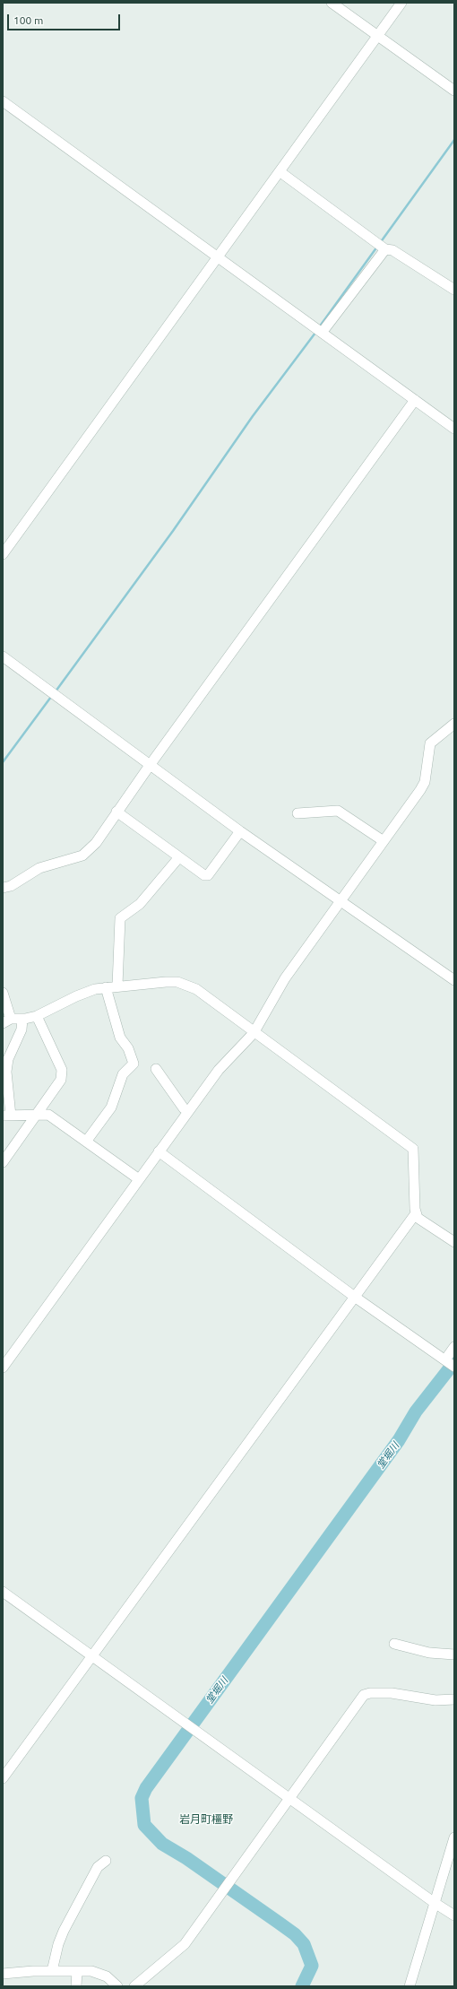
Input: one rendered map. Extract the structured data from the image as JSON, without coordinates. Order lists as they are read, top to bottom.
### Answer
{
  "districts": ["岩月町橿野"],
  "water": ["堂堀川"],
  "scale_bar": "100 m"
}
